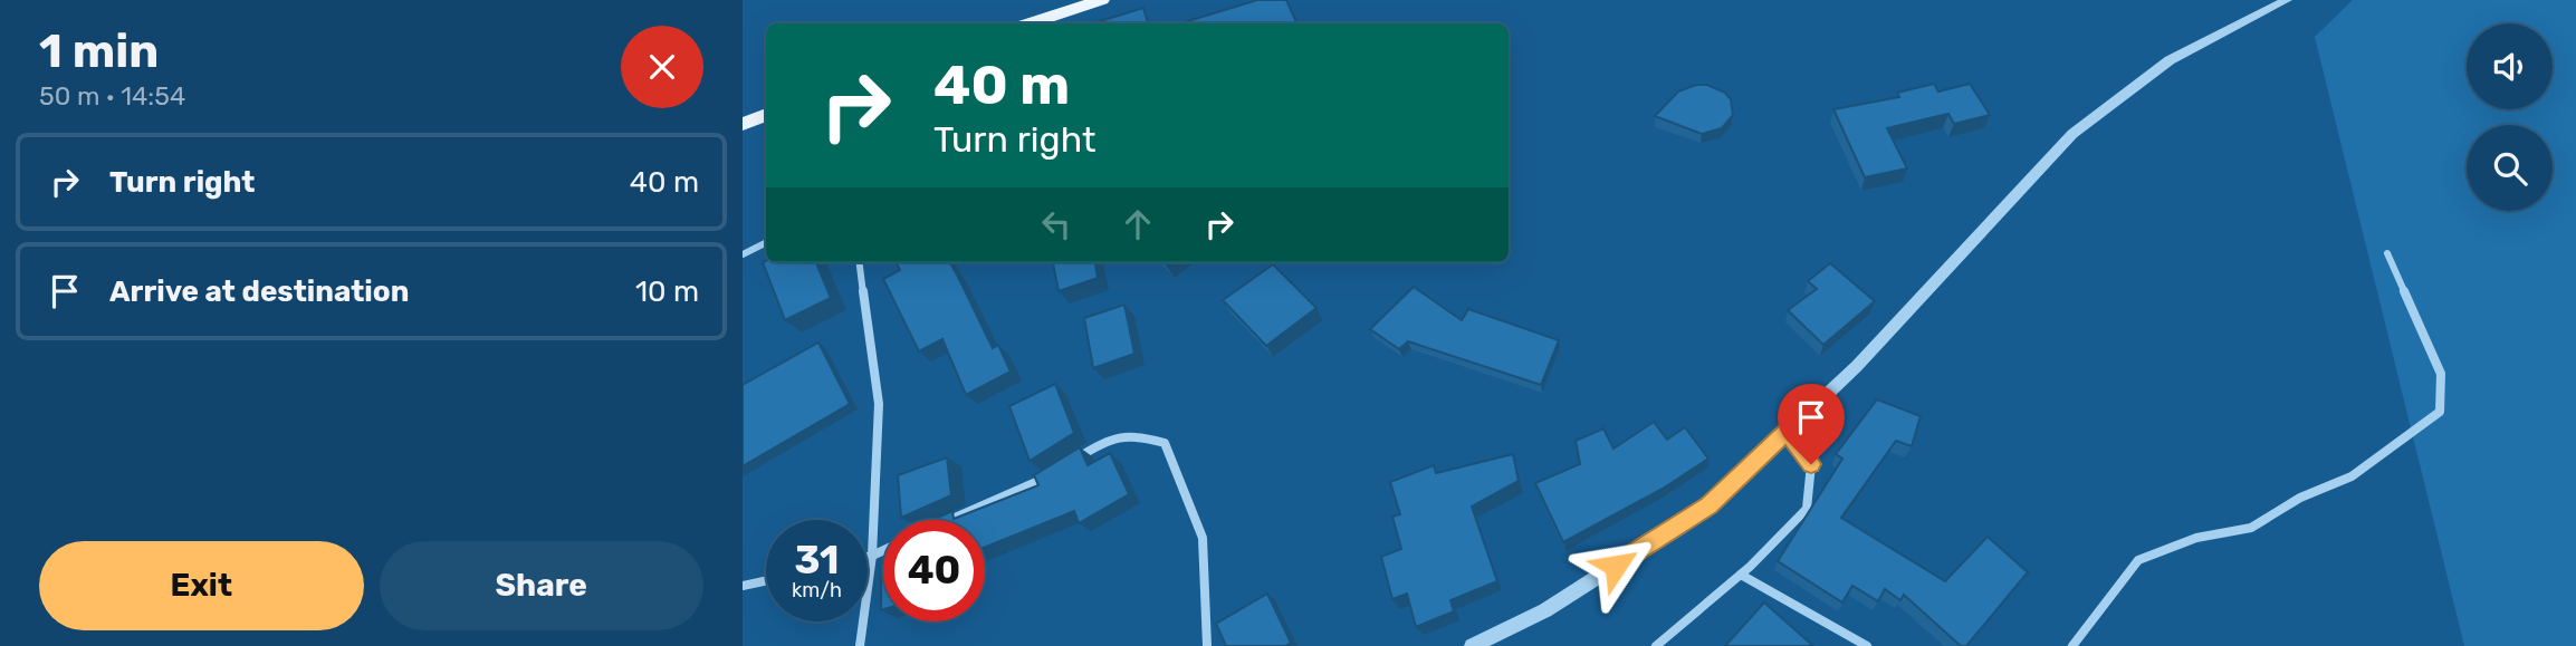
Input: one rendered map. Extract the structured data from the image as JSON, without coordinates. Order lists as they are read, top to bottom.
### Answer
{
  "page": {
    "heading": ["1 min", "50 m · 14:54"],
    "turn": ["40 m", "Turn right"],
    "list": [
      {
        "name": "Turn right",
        "value": "40 m"
      },
      {
        "name": "Arrive at destination",
        "value": "10 m"
      }
    ],
    "speed": "31 km/h",
    "limit": "40",
    "buttons": ["Exit", "Share"]
  }
}
